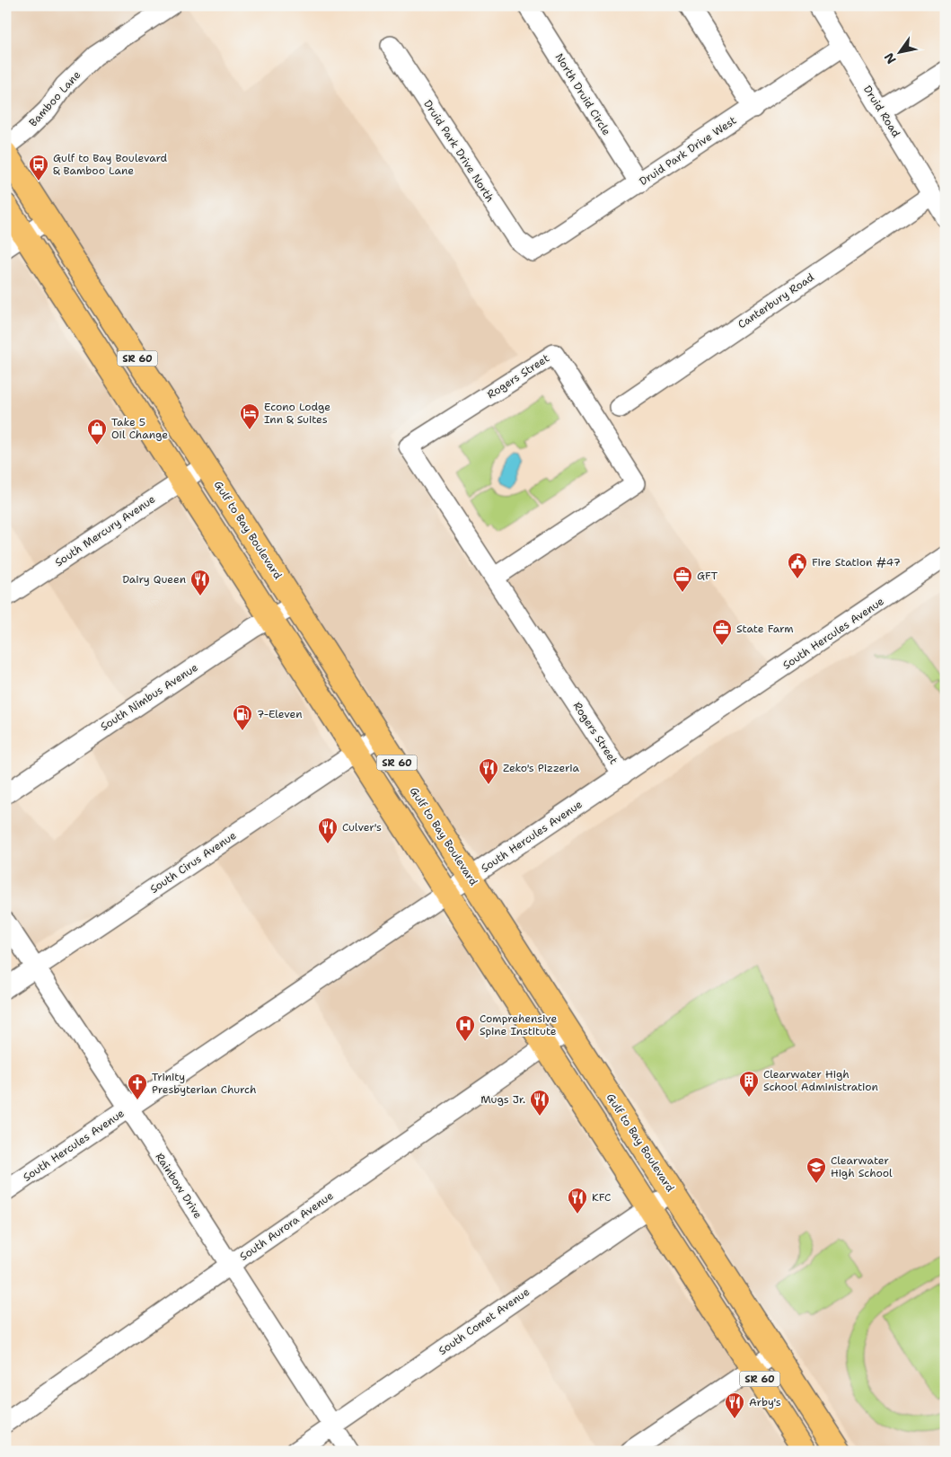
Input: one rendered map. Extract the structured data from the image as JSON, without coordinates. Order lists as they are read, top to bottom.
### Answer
{
  "streets": {
    "main road": ["SR 60", "Gulf to Bay Boulevard"],
    "street": [
      "North Druid Circle",
      "Bamboo Lane",
      "Druid Road",
      "Druid Park Drive North",
      "Druid Park Drive West",
      "Canterbury Road",
      "Rogers Street",
      "South Mercury Avenue",
      "South Hercules Avenue",
      "South Nimbus Avenue",
      "South Cirus Avenue",
      "Rainbow Drive",
      "South Aurora Avenue",
      "South Comet Avenue"
    ]
  },
  "crossings": [
    ["North Druid Circle", "Druid Park Drive West"],
    ["Druid Road", "Druid Park Drive West"],
    ["Druid Road", "Canterbury Road"],
    ["Druid Park Drive North", "Druid Park Drive West"],
    ["SR 60", "South Mercury Avenue"],
    ["SR 60", "South Hercules Avenue"],
    ["SR 60", "South Nimbus Avenue"],
    ["SR 60", "South Cirus Avenue"],
    ["SR 60", "South Aurora Avenue"],
    ["SR 60", "South Comet Avenue"],
    ["Rogers Street", "South Hercules Avenue"],
    ["Gulf to Bay Boulevard", "South Mercury Avenue"],
    ["Gulf to Bay Boulevard", "South Hercules Avenue"],
    ["Gulf to Bay Boulevard", "South Nimbus Avenue"],
    ["Gulf to Bay Boulevard", "South Cirus Avenue"],
    ["Gulf to Bay Boulevard", "South Aurora Avenue"],
    ["Gulf to Bay Boulevard", "South Comet Avenue"],
    ["South Hercules Avenue", "Rainbow Drive"],
    ["South Cirus Avenue", "Rainbow Drive"],
    ["Rainbow Drive", "South Aurora Avenue"],
    ["Rainbow Drive", "South Comet Avenue"]
  ],
  "places": {
    "bus stop": ["Gulf to Bay Boulevard & Bamboo Lane"],
    "hotel": ["Econo Lodge Inn & Suites"],
    "shop": ["Take 5 Oil Change"],
    "public building": ["Fire Station #47"],
    "office": ["GFT", "State Farm"],
    "restaurant": [
      "Dairy Queen",
      "Zeko's Pizzeria",
      "Culver's",
      "Mugs Jr.",
      "KFC",
      "Arby's"
    ],
    "fuel station": ["7-Eleven"],
    "hospital": ["Comprehensive Spine Institute"],
    "building": ["Clearwater High School Administration"],
    "church": ["Trinity Presbyterian Church"],
    "school or university": ["Clearwater High School"]
  },
  "north": "bottom left"
}
